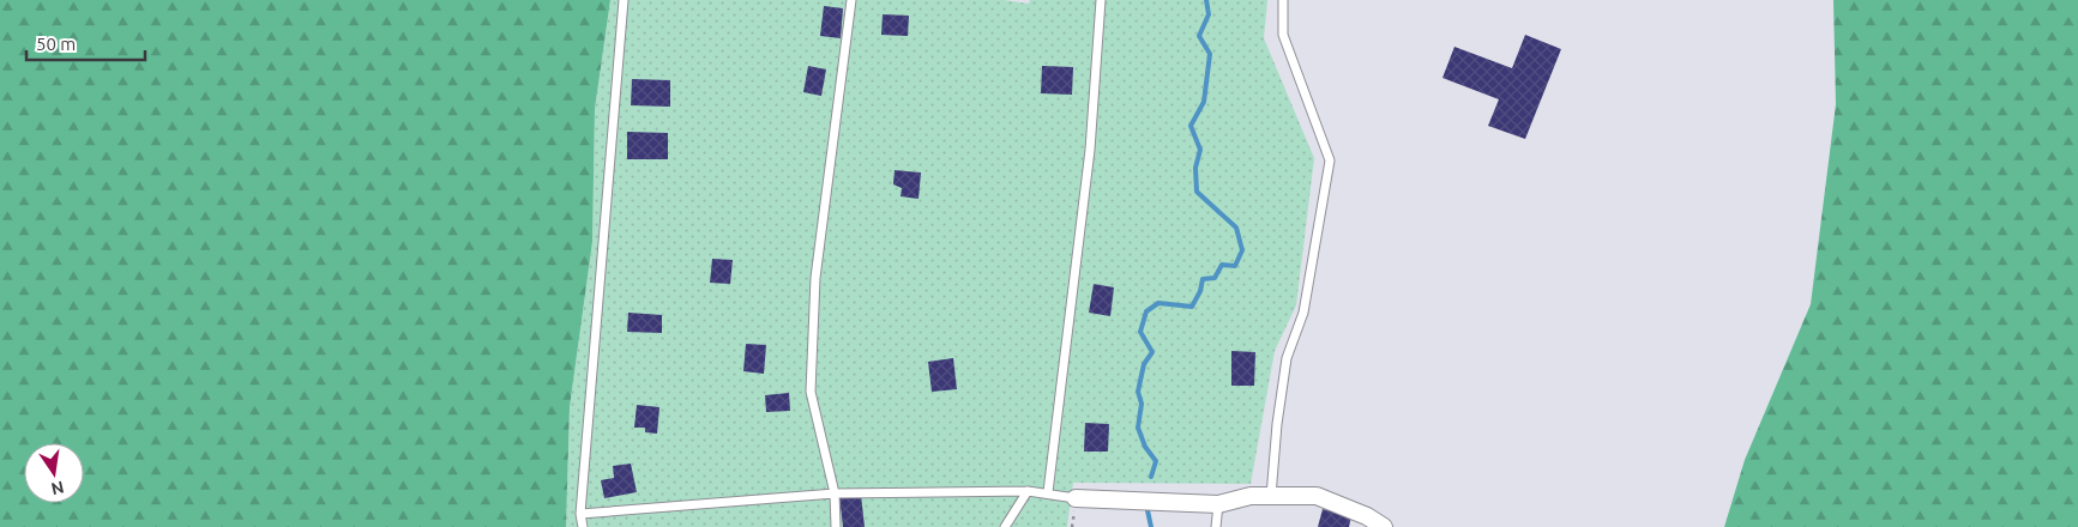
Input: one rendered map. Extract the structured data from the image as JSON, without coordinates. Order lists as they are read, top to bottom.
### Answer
{
  "scale_bar": "50 m",
  "north": "bottom"
}
